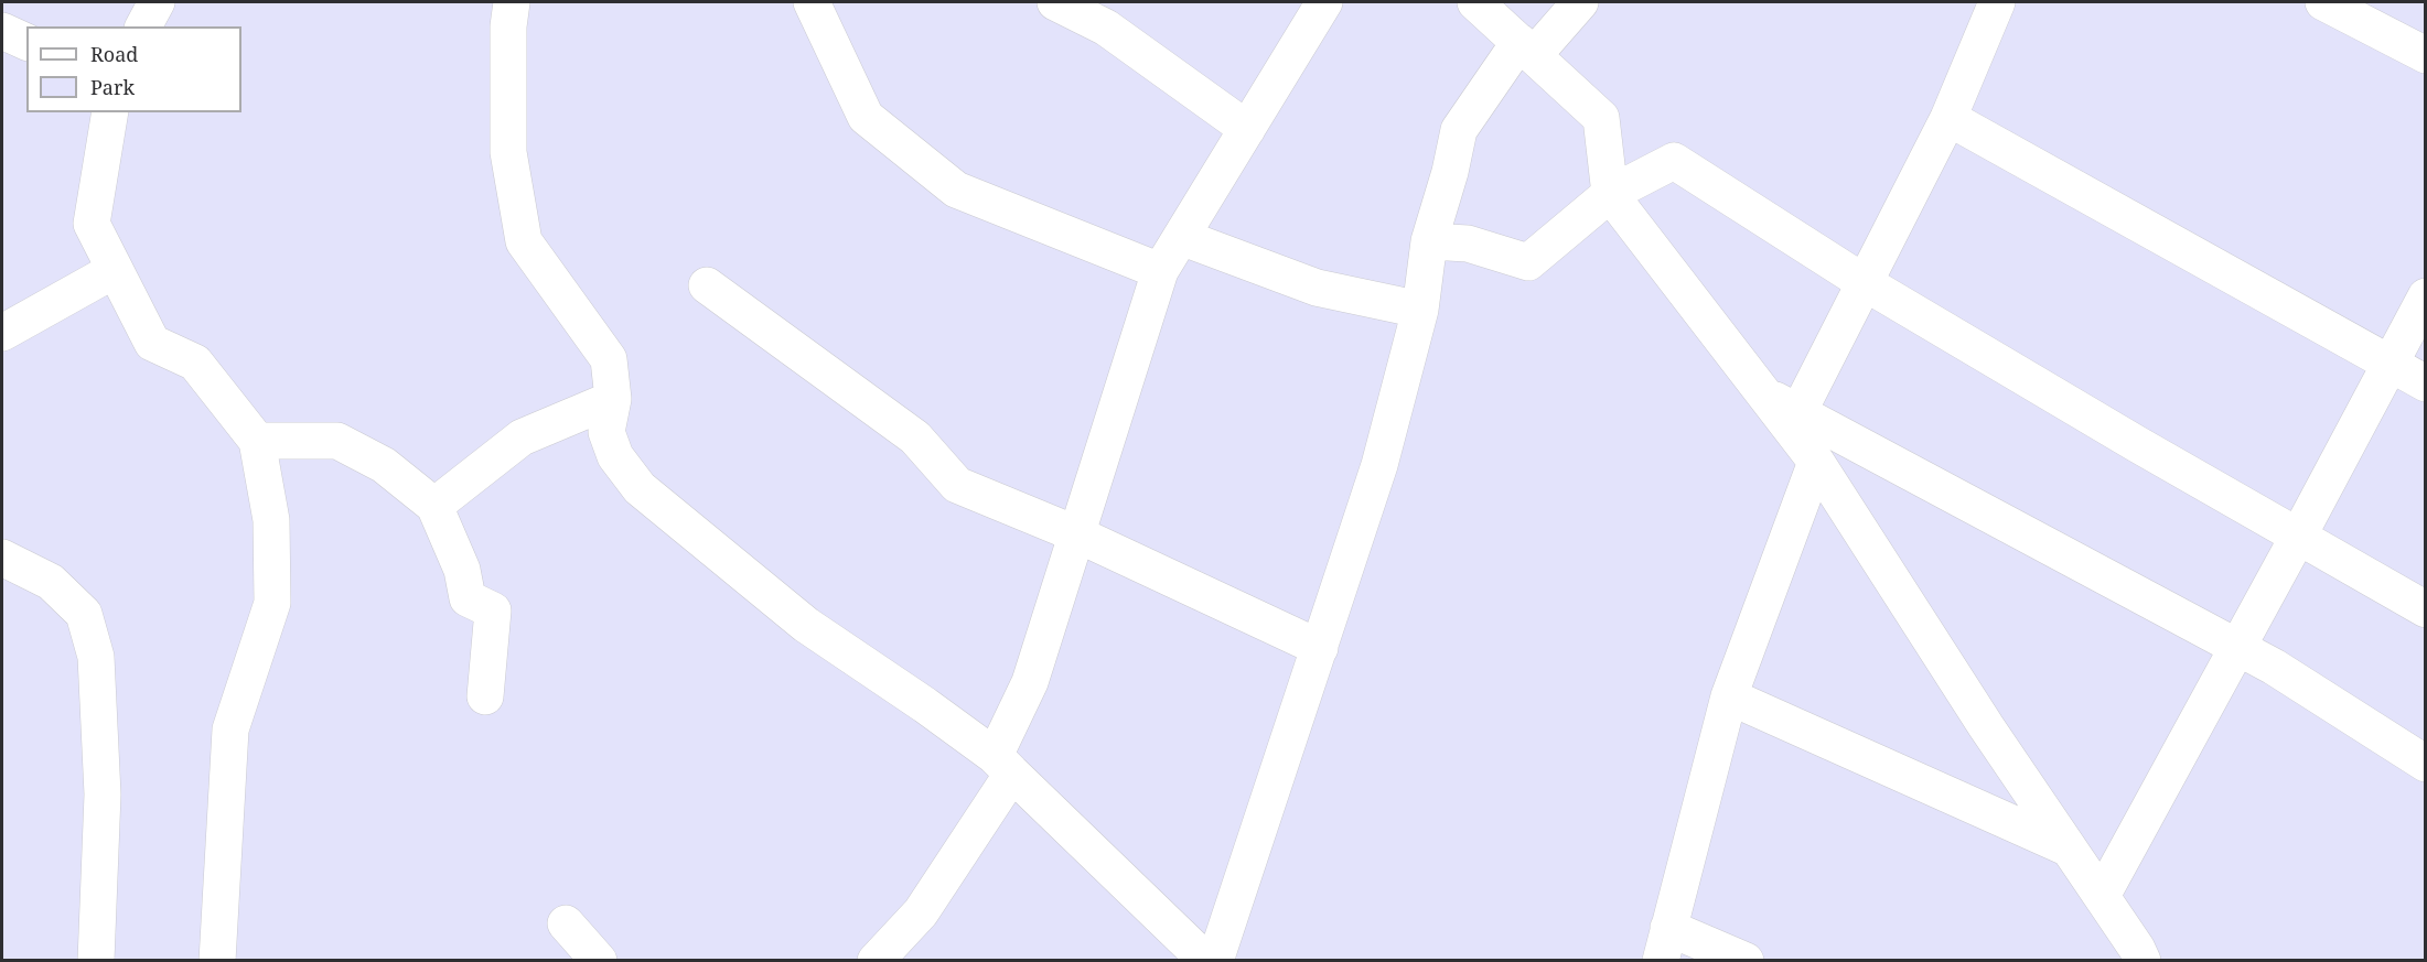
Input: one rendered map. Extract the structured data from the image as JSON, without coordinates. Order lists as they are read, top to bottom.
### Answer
{
  "legend": ["Road", "Park"]
}
